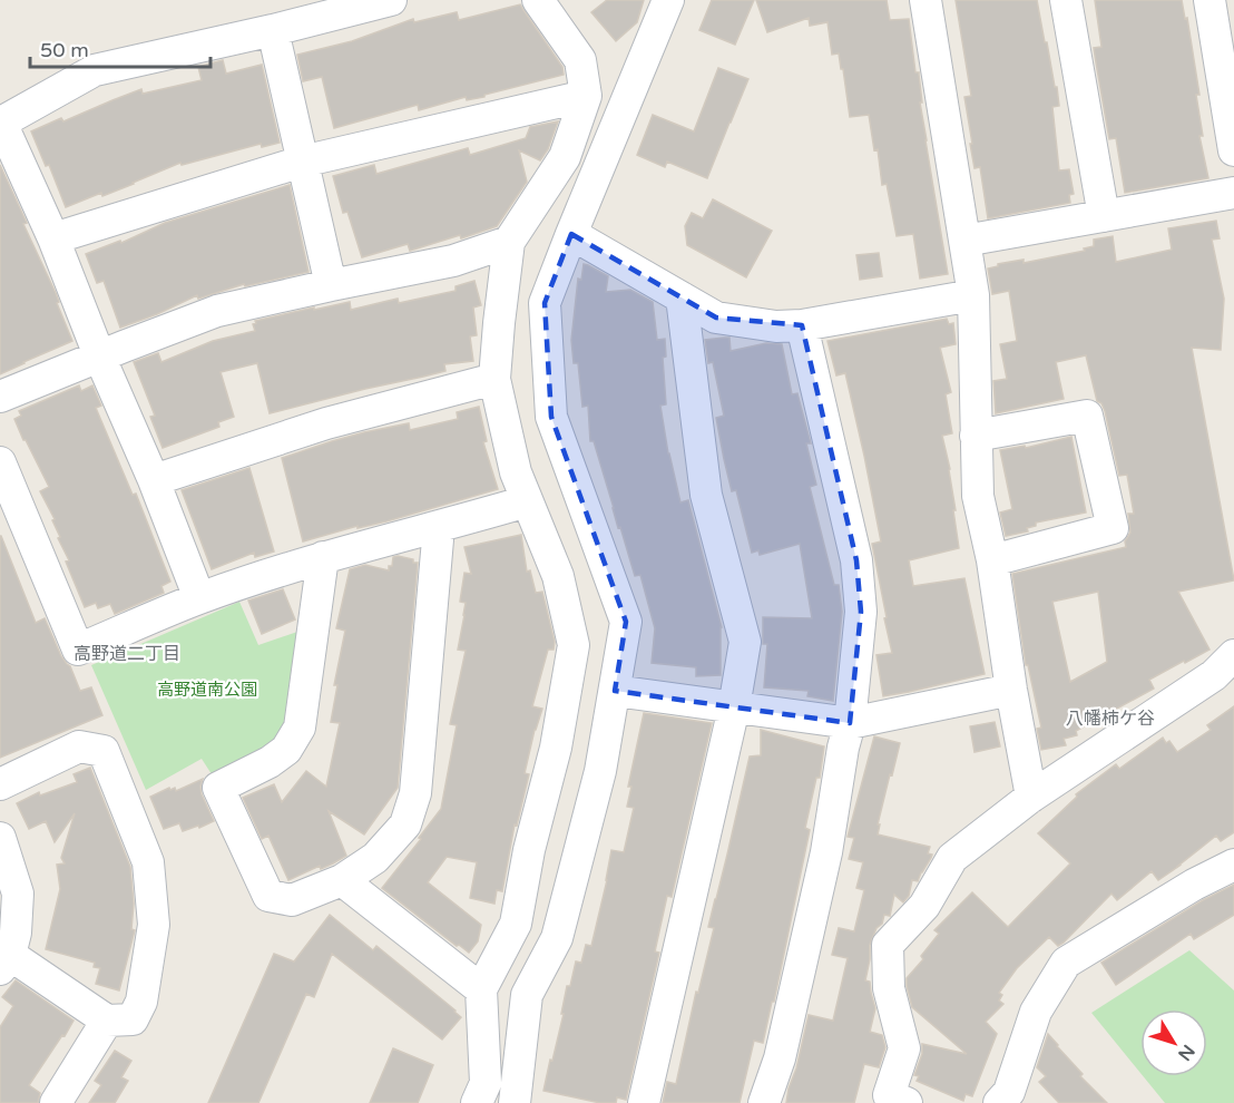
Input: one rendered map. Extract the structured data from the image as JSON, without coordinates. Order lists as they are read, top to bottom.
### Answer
{
  "districts": ["高野道二丁目", "八幡柿ケ谷"],
  "parks": ["高野道南公園"],
  "scale_bar": "50 m",
  "north": "bottom right"
}
